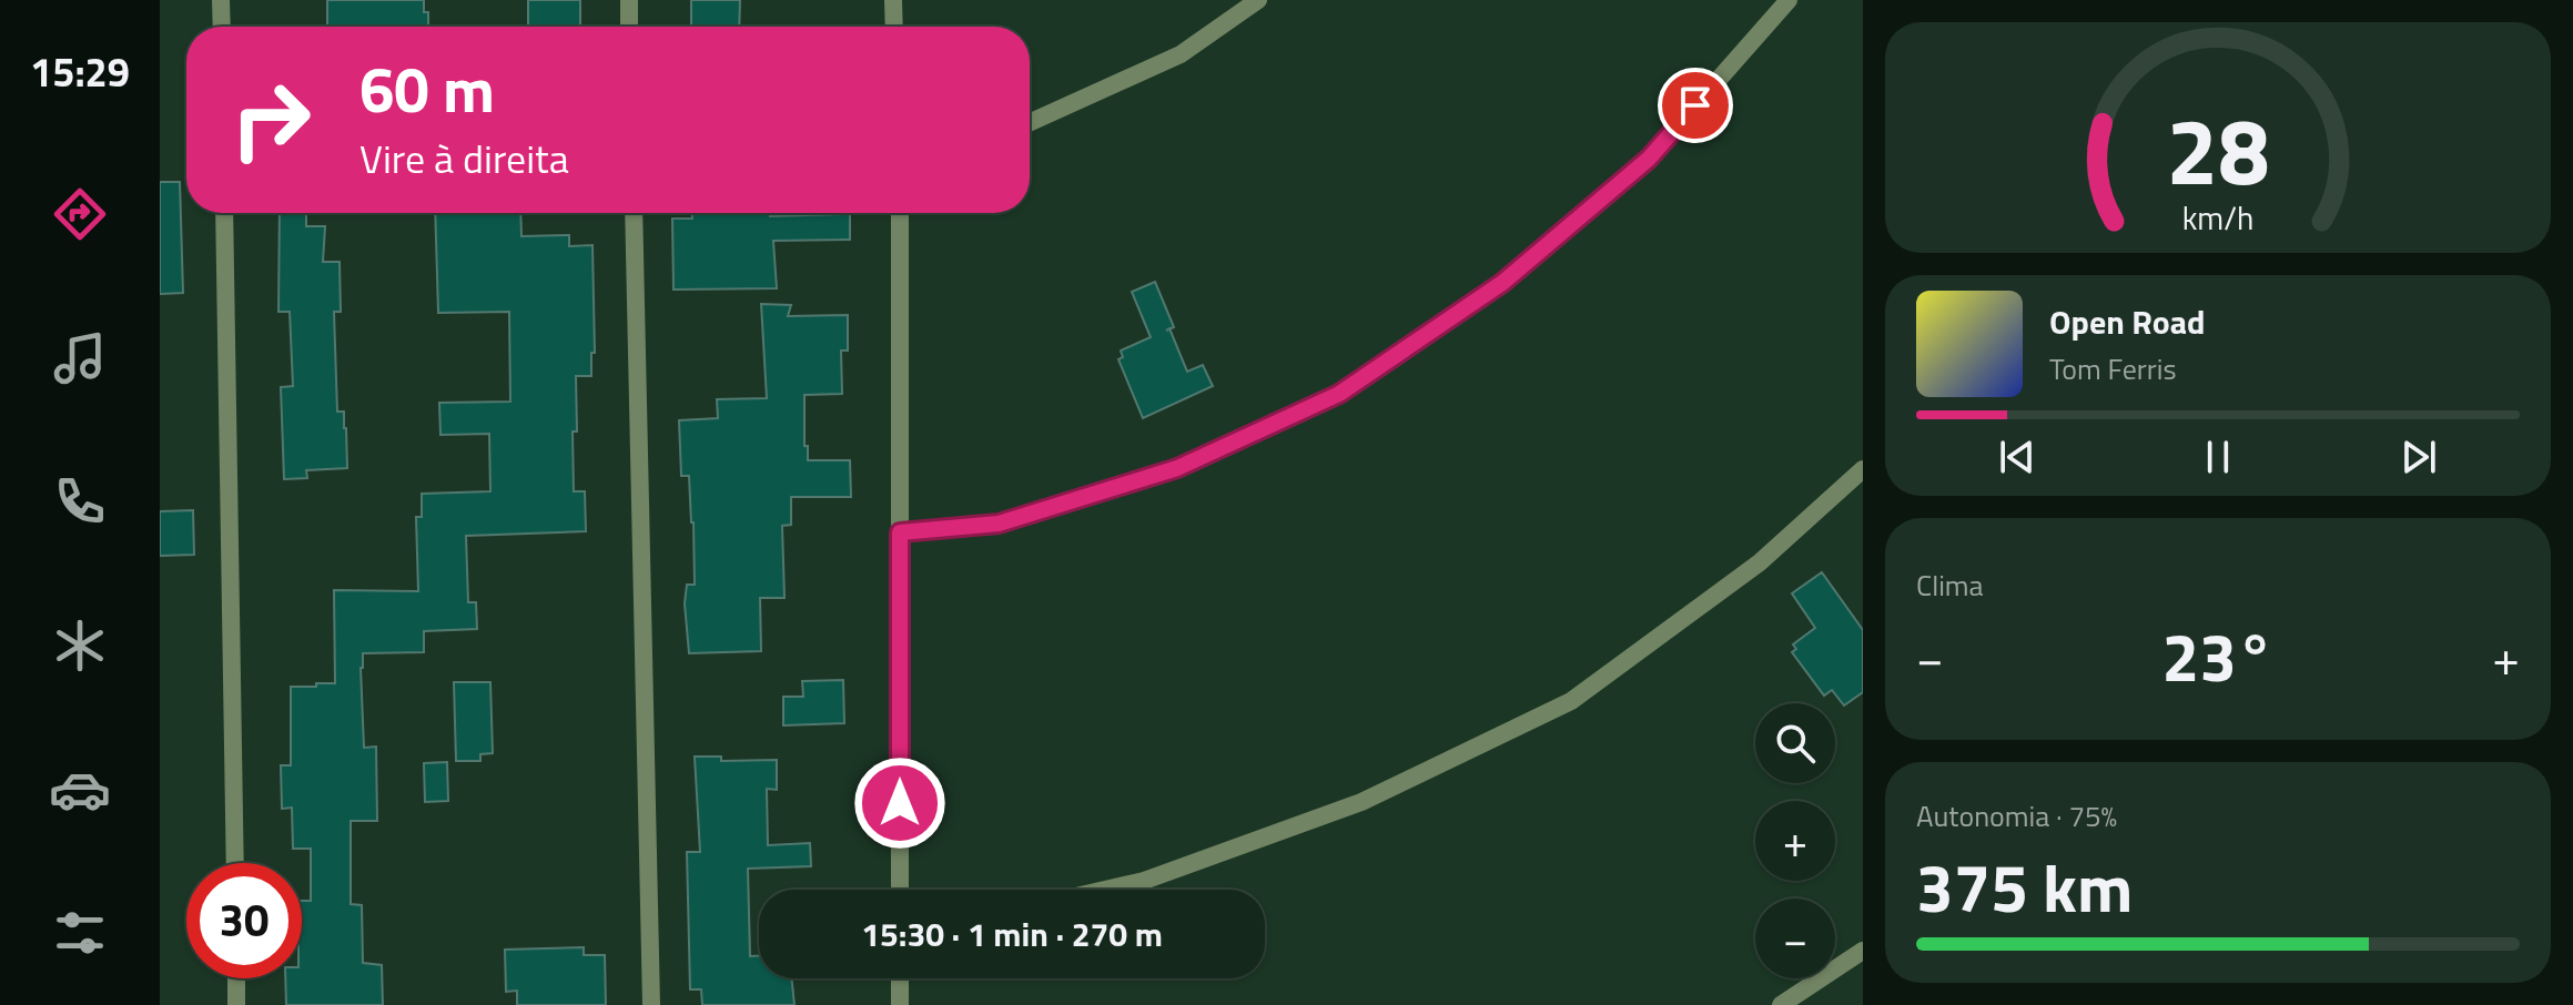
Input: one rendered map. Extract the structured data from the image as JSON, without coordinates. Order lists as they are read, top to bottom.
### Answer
{
  "page": {
    "tabs": "15:29",
    "turn": ["60 m", "Vire à direita"],
    "song": ["Open Road", "Tom Ferris"],
    "tile": [
      "Clima",
      ["Autonomia · 75%", "375 km"]
    ],
    "heat": ["−", "23°", "+"],
    "map_buttons": ["+", "−"],
    "limit": "30",
    "trip": "15:30 · 1 min · 270 m",
    "gauge": ["28", "km/h"]
  }
}
